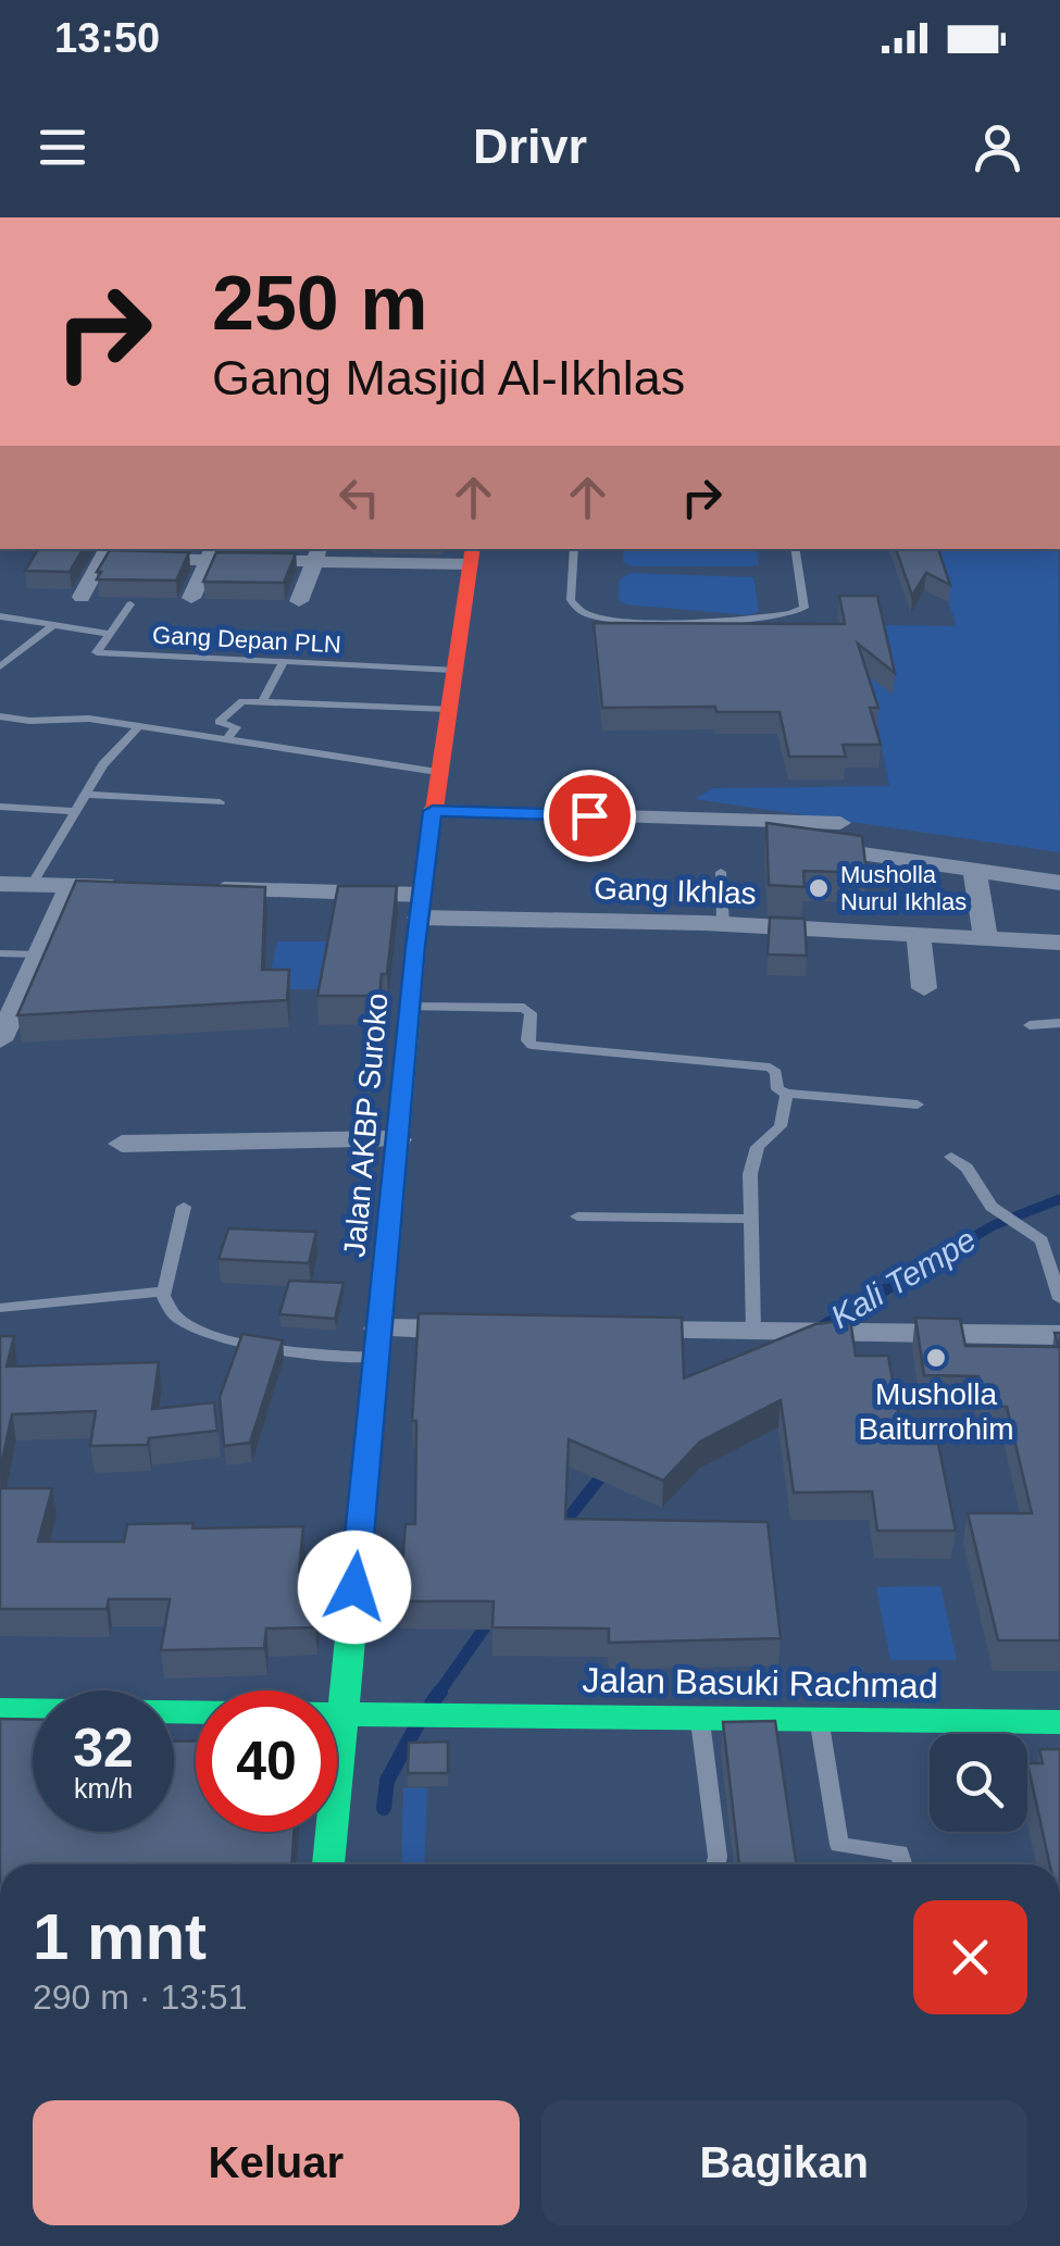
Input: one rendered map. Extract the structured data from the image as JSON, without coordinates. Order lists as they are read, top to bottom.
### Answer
{
  "streets": {
    "street": ["Gang Ikhlas", "Jalan AKBP Suroko", "Jalan Basuki Rachmad"],
    "lane": ["Gang Depan PLN"]
  },
  "crossings": [
    ["Gang Depan PLN", "Jalan AKBP Suroko"],
    ["Gang Ikhlas", "Jalan AKBP Suroko"],
    ["Jalan AKBP Suroko", "Jalan Basuki Rachmad"]
  ],
  "water": ["Kali Tempe"],
  "places": ["Musholla Nurul Ikhlas", "Musholla Baiturrohim"],
  "page": {
    "status": "13:50",
    "header": "Drivr",
    "turn": ["250 m", "Gang Masjid Al-Ikhlas"],
    "speed": "32 km/h",
    "limit": "40",
    "heading": ["1 mnt", "290 m · 13:51"],
    "buttons": ["Keluar", "Bagikan"]
  }
}
